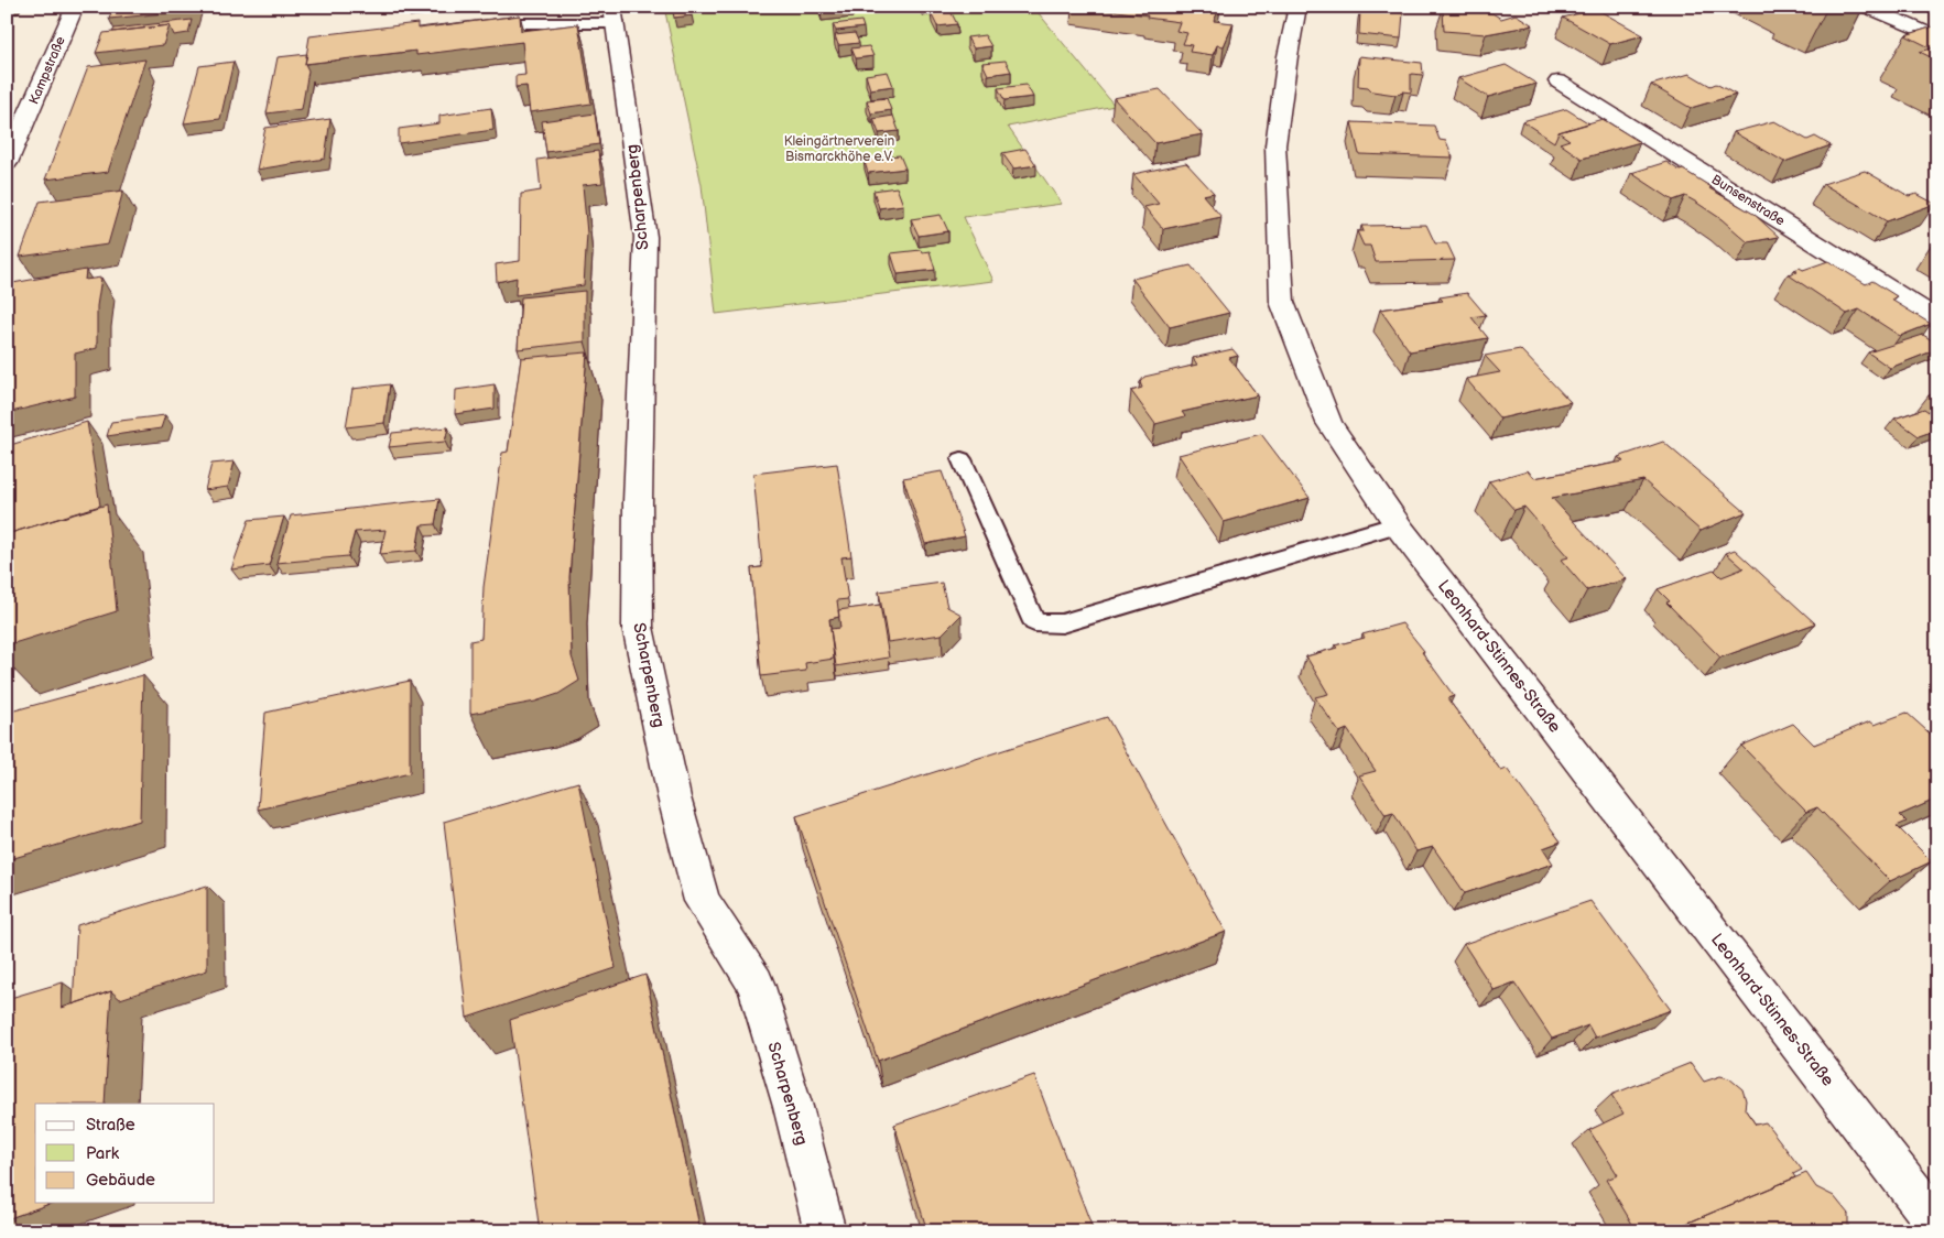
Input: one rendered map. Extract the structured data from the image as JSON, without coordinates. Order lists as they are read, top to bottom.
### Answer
{
  "streets": {
    "street": [
      "Kampstraße",
      "Scharpenberg",
      "Bunsenstraße",
      "Leonhard-Stinnes-Straße"
    ]
  },
  "parks": ["Kleingärtnerverein Bismarckhöhe e.V."],
  "legend": ["Straße", "Park", "Gebäude"]
}
